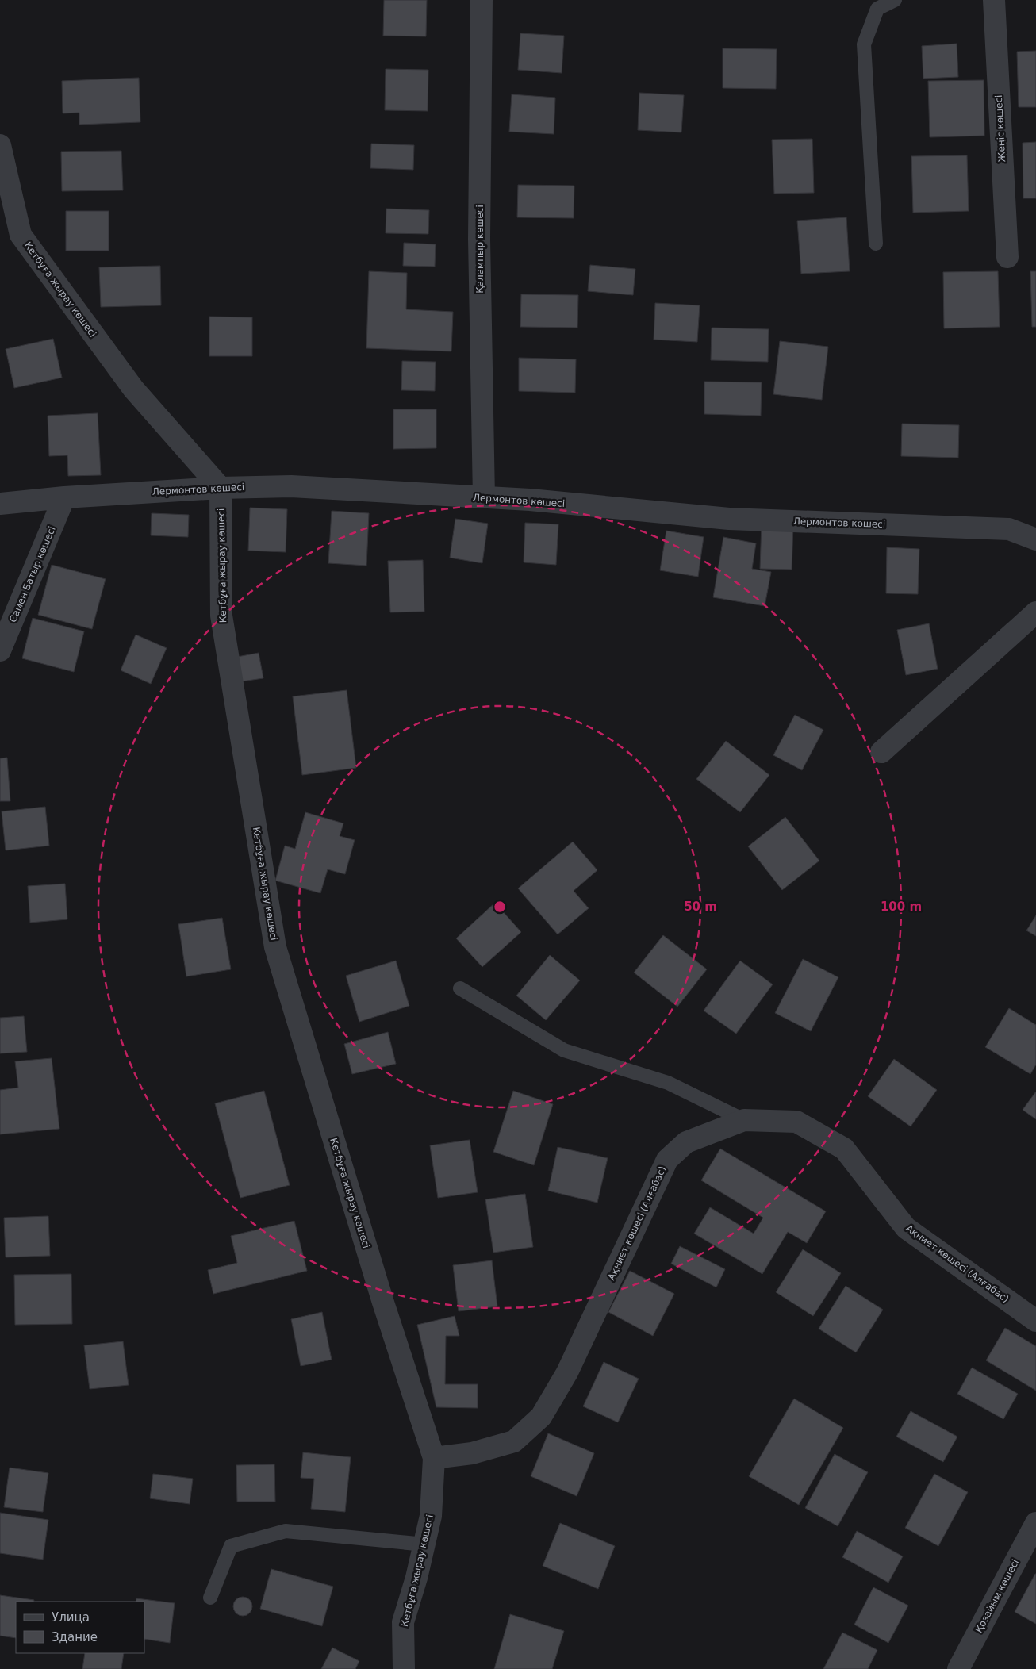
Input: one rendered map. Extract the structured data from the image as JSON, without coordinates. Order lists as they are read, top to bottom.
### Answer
{
  "streets": {
    "street": [
      "Жеңіс көшесі",
      "Қалампыр көшесі",
      "Кетбұға жырау көшесі",
      "Лермонтов көшесі",
      "Самен Батыр көшесі",
      "Ақниет көшесі (Алғабас)",
      "Қозайым көшесі"
    ]
  },
  "crossings": [
    ["Қалампыр көшесі", "Лермонтов көшесі"],
    ["Кетбұға жырау көшесі", "Лермонтов көшесі"],
    ["Кетбұға жырау көшесі", "Ақниет көшесі (Алғабас)"],
    ["Лермонтов көшесі", "Самен Батыр көшесі"]
  ],
  "legend": ["Улица", "Здание"],
  "rings": ["50 m", "100 m"]
}
